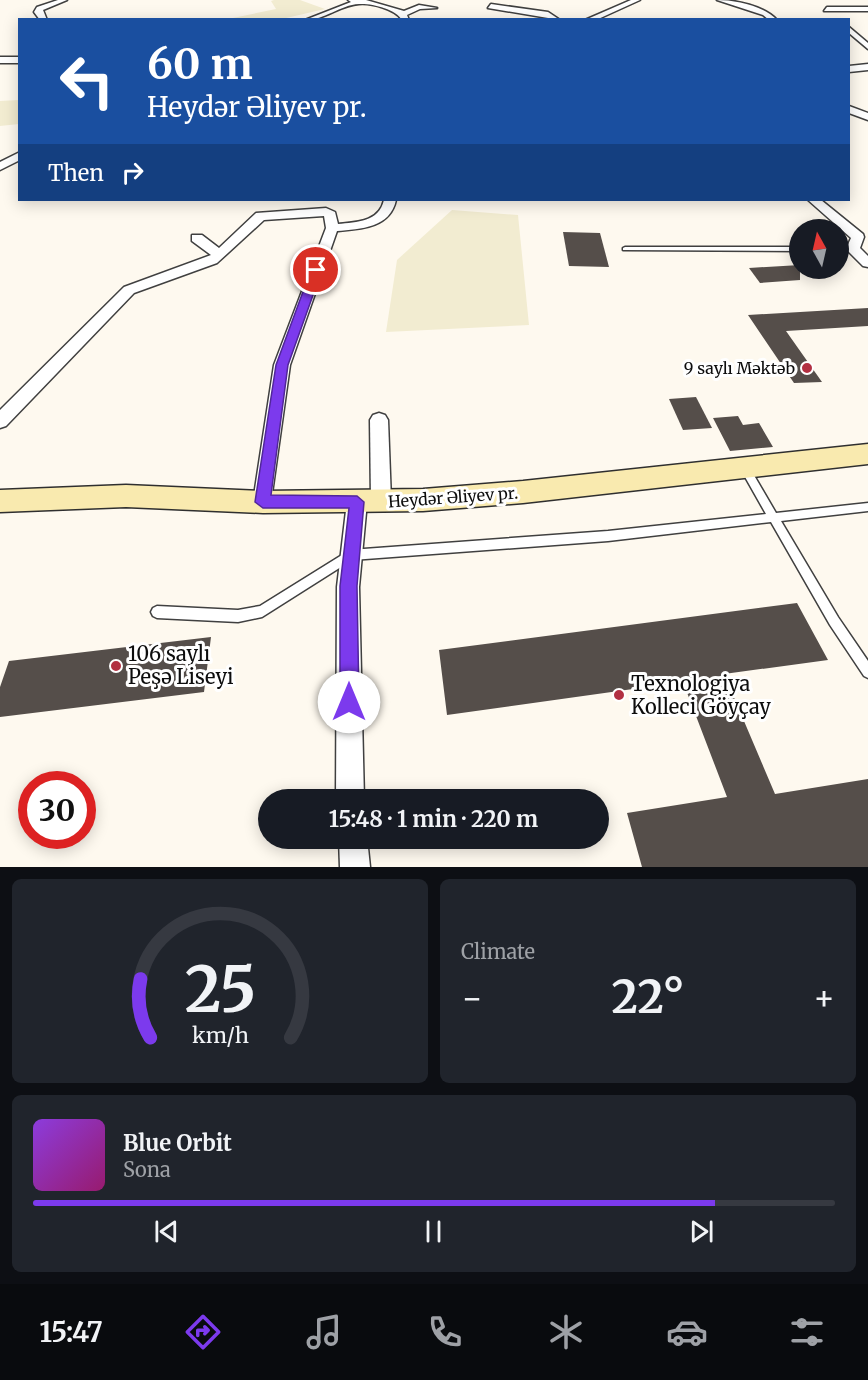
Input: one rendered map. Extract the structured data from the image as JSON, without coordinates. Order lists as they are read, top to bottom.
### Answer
{
  "streets": {
    "main road": ["Heydər Əliyev pr."]
  },
  "places": ["9 saylı Məktəb", "106 saylı Peşə Liseyi", "Texnologiya Kolleci Göyçay"],
  "north": "top",
  "page": {
    "turn": ["60 m", "Heydər Əliyev pr."],
    "then": "Then",
    "limit": "30",
    "trip": "15:48 · 1 min · 220 m",
    "tile": "Climate",
    "heat": ["−", "22°", "+"],
    "song": ["Blue Orbit", "Sona"],
    "tabs": "15:47",
    "gauge": ["25", "km/h"]
  }
}
